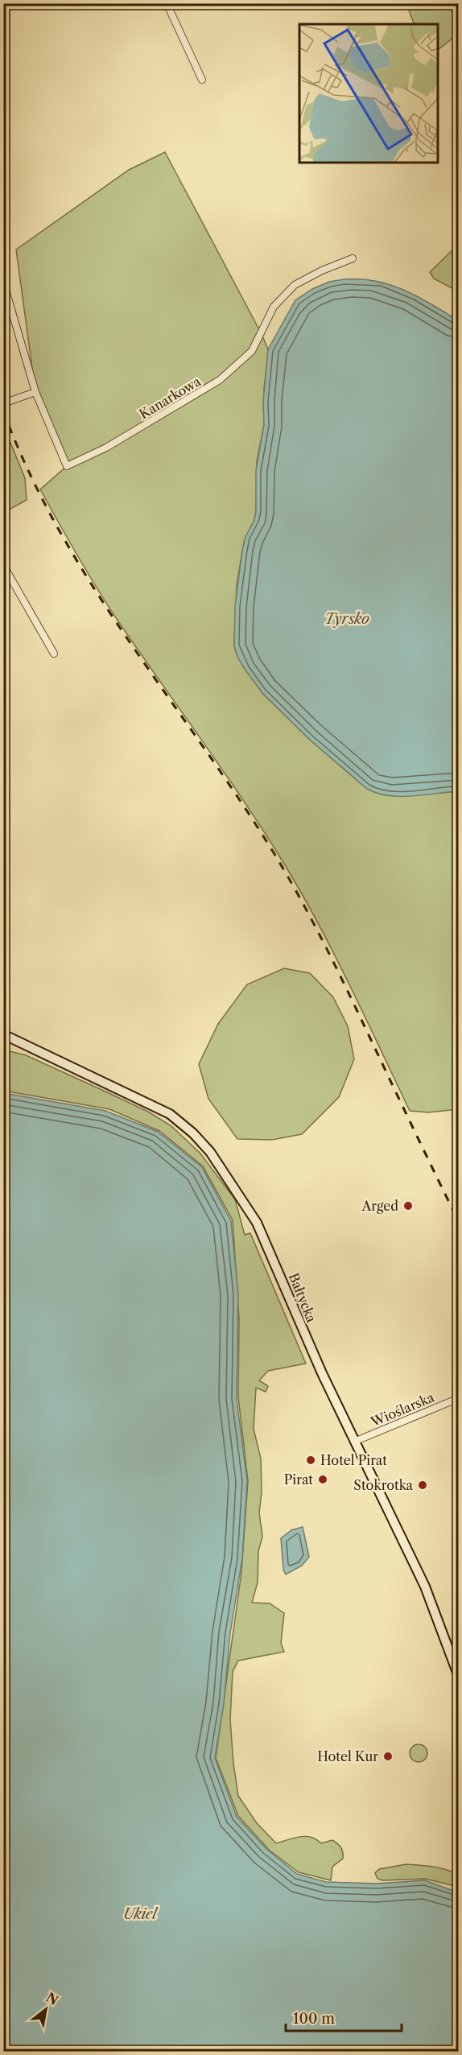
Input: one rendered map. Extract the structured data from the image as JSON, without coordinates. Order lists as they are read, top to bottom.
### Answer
{
  "streets": {
    "main road": ["Bałtycka"],
    "street": ["Kanarkowa", "Wioślarska"]
  },
  "crossings": [
    ["Bałtycka", "Wioślarska"]
  ],
  "water": ["Tyrsko", "Ukiel"],
  "places": [
    "Arged",
    "Hotel Pirat",
    "Pirat",
    "Stokrotka",
    "Hotel Kur"
  ],
  "scale_bar": "100 m",
  "north": "top right"
}
